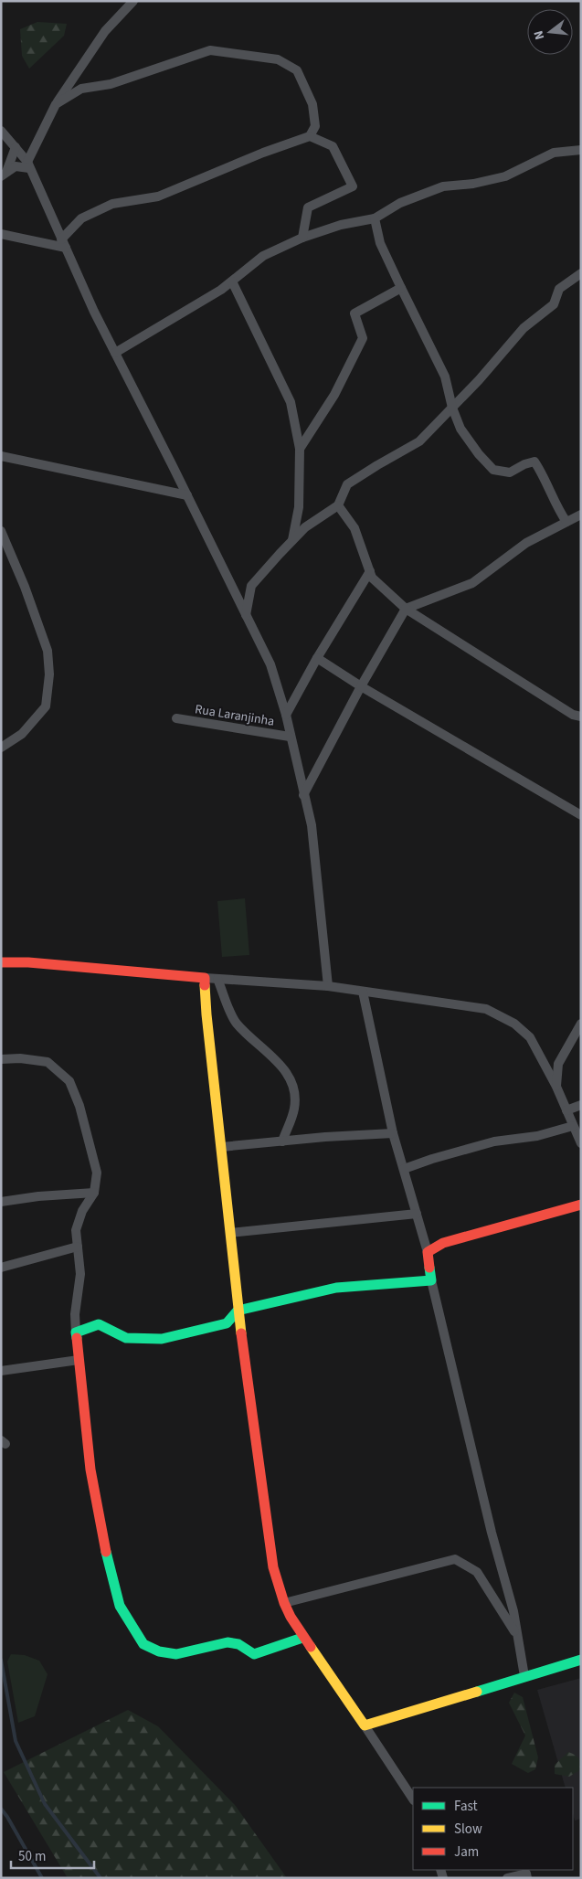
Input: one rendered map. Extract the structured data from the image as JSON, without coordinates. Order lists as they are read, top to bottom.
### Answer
{
  "streets": {
    "street": ["Rua Laranjinha"]
  },
  "legend": ["Fast", "Slow", "Jam"],
  "scale_bar": "50 m",
  "north": "left"
}
